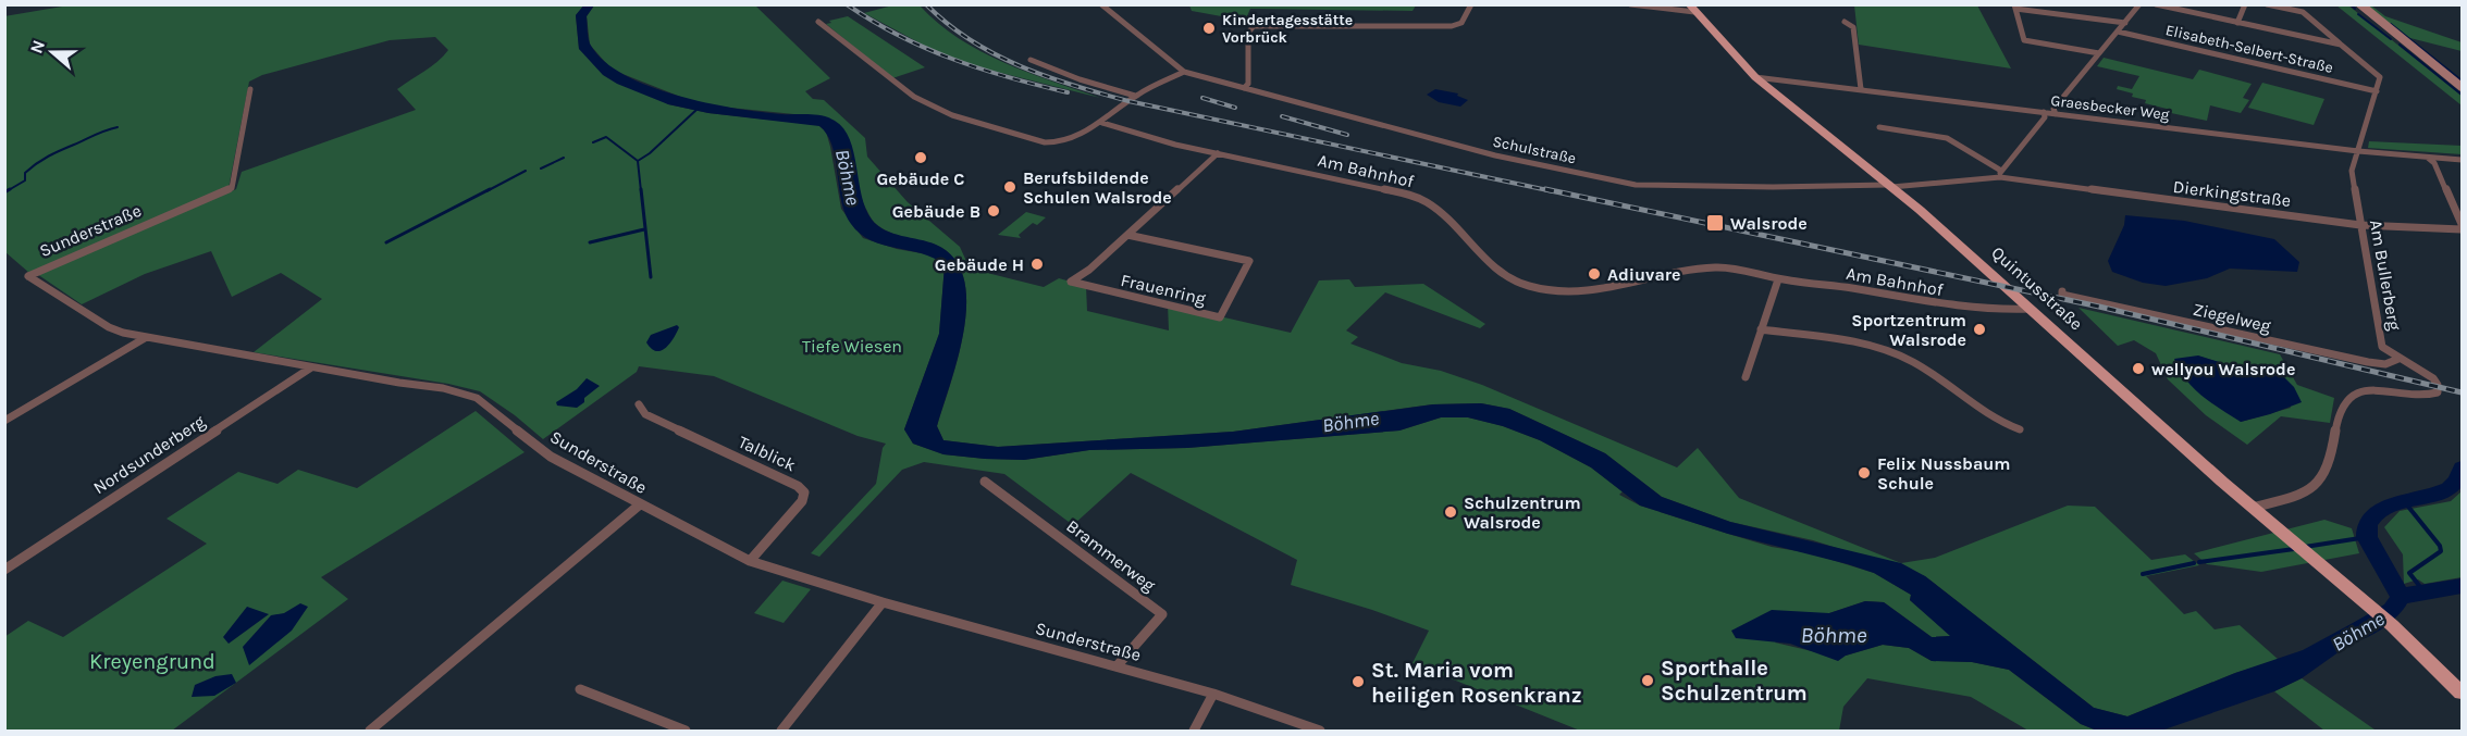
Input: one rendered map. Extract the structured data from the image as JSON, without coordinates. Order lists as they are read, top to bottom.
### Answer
{
  "streets": {
    "main road": ["Quintusstraße"],
    "street": [
      "Elisabeth-Selbert-Straße",
      "Graesbecker Weg",
      "Schulstraße",
      "Am Bahnhof",
      "Dierkingstraße",
      "Sunderstraße",
      "Am Bullerberg",
      "Frauenring",
      "Ziegelweg",
      "Talblick",
      "Nordsunderberg",
      "Brammerweg"
    ]
  },
  "crossings": [
    ["Elisabeth-Selbert-Straße", "Am Bullerberg"],
    ["Graesbecker Weg", "Am Bullerberg"],
    ["Graesbecker Weg", "Quintusstraße"],
    ["Schulstraße", "Dierkingstraße"],
    ["Schulstraße", "Quintusstraße"],
    ["Am Bahnhof", "Quintusstraße"],
    ["Dierkingstraße", "Am Bullerberg"],
    ["Sunderstraße", "Talblick"],
    ["Sunderstraße", "Nordsunderberg"],
    ["Sunderstraße", "Brammerweg"],
    ["Am Bullerberg", "Quintusstraße"],
    ["Am Bullerberg", "Ziegelweg"]
  ],
  "water": ["Böhme"],
  "parks": ["Tiefe Wiesen", "Kreyengrund"],
  "places": {
    "other": [
      "Kindertagesstätte Vorbrück",
      "Gebäude C",
      "Berufsbildende Schulen Walsrode",
      "Gebäude B",
      "Gebäude H",
      "Adiuvare",
      "Sportzentrum Walsrode",
      "wellyou Walsrode",
      "Felix Nussbaum Schule",
      "Schulzentrum Walsrode",
      "Sporthalle Schulzentrum",
      "St. Maria vom heiligen Rosenkranz"
    ],
    "transit": ["Walsrode"]
  },
  "north": "left"
}
